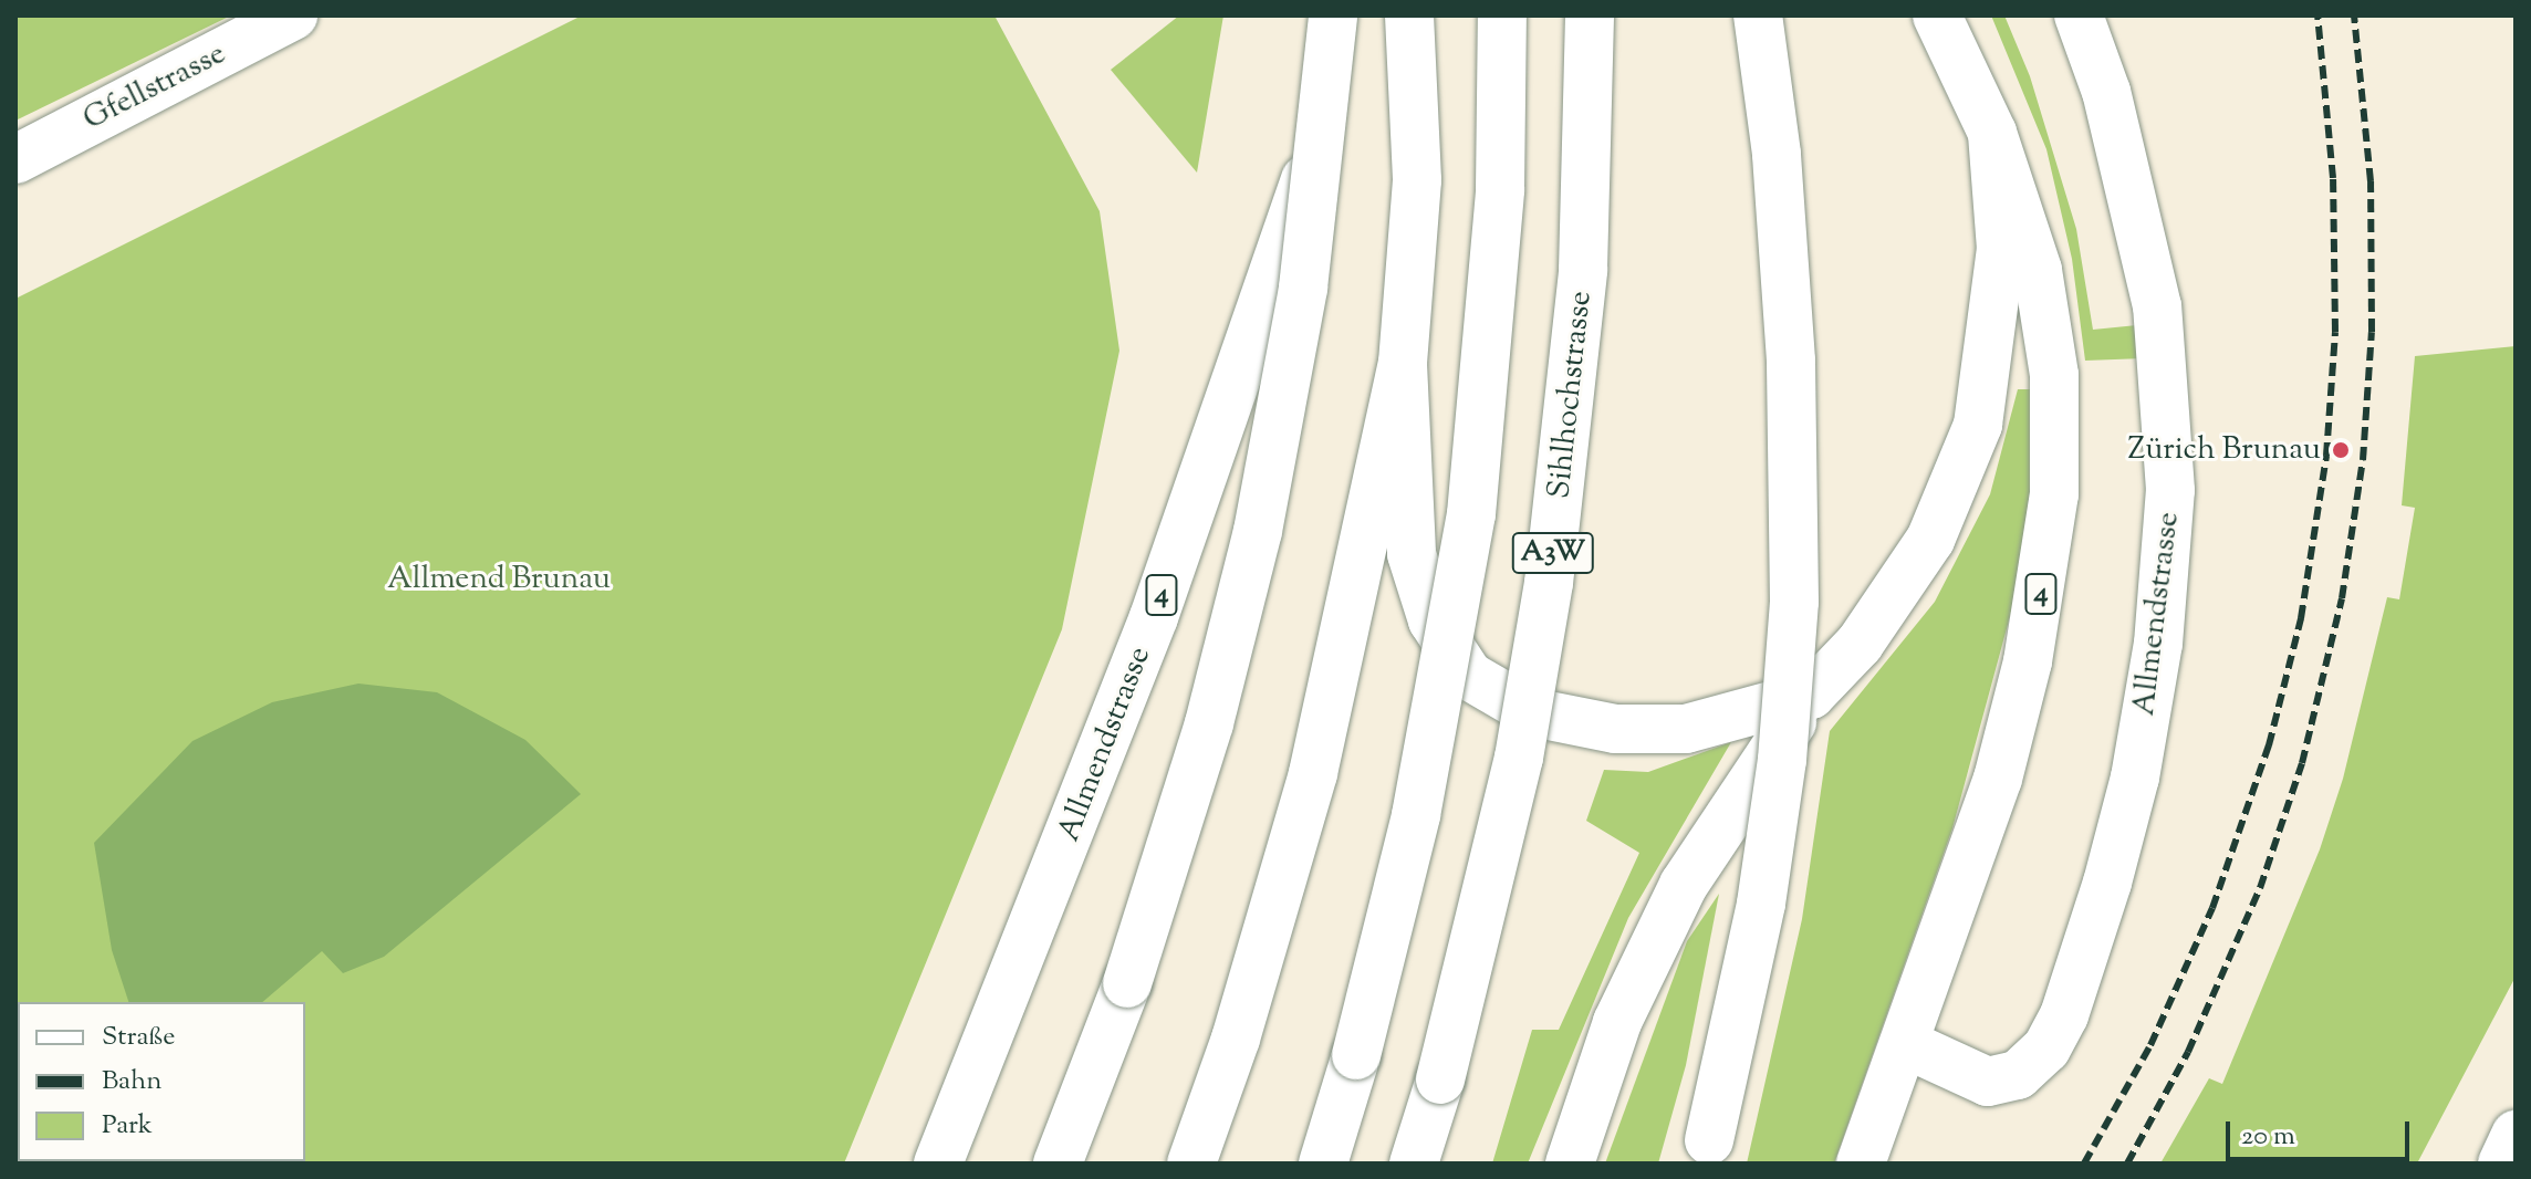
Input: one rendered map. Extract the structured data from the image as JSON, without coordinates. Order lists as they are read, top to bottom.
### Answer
{
  "streets": {
    "main road": [
      "Gfellstrasse",
      "Sihlhochstrasse",
      "A3W",
      "4",
      "Allmendstrasse"
    ]
  },
  "crossings": [
    ["4", "Allmendstrasse"]
  ],
  "parks": ["Allmend Brunau"],
  "places": ["Zürich Brunau"],
  "legend": ["Straße", "Bahn", "Park"],
  "scale_bar": "20 m"
}
